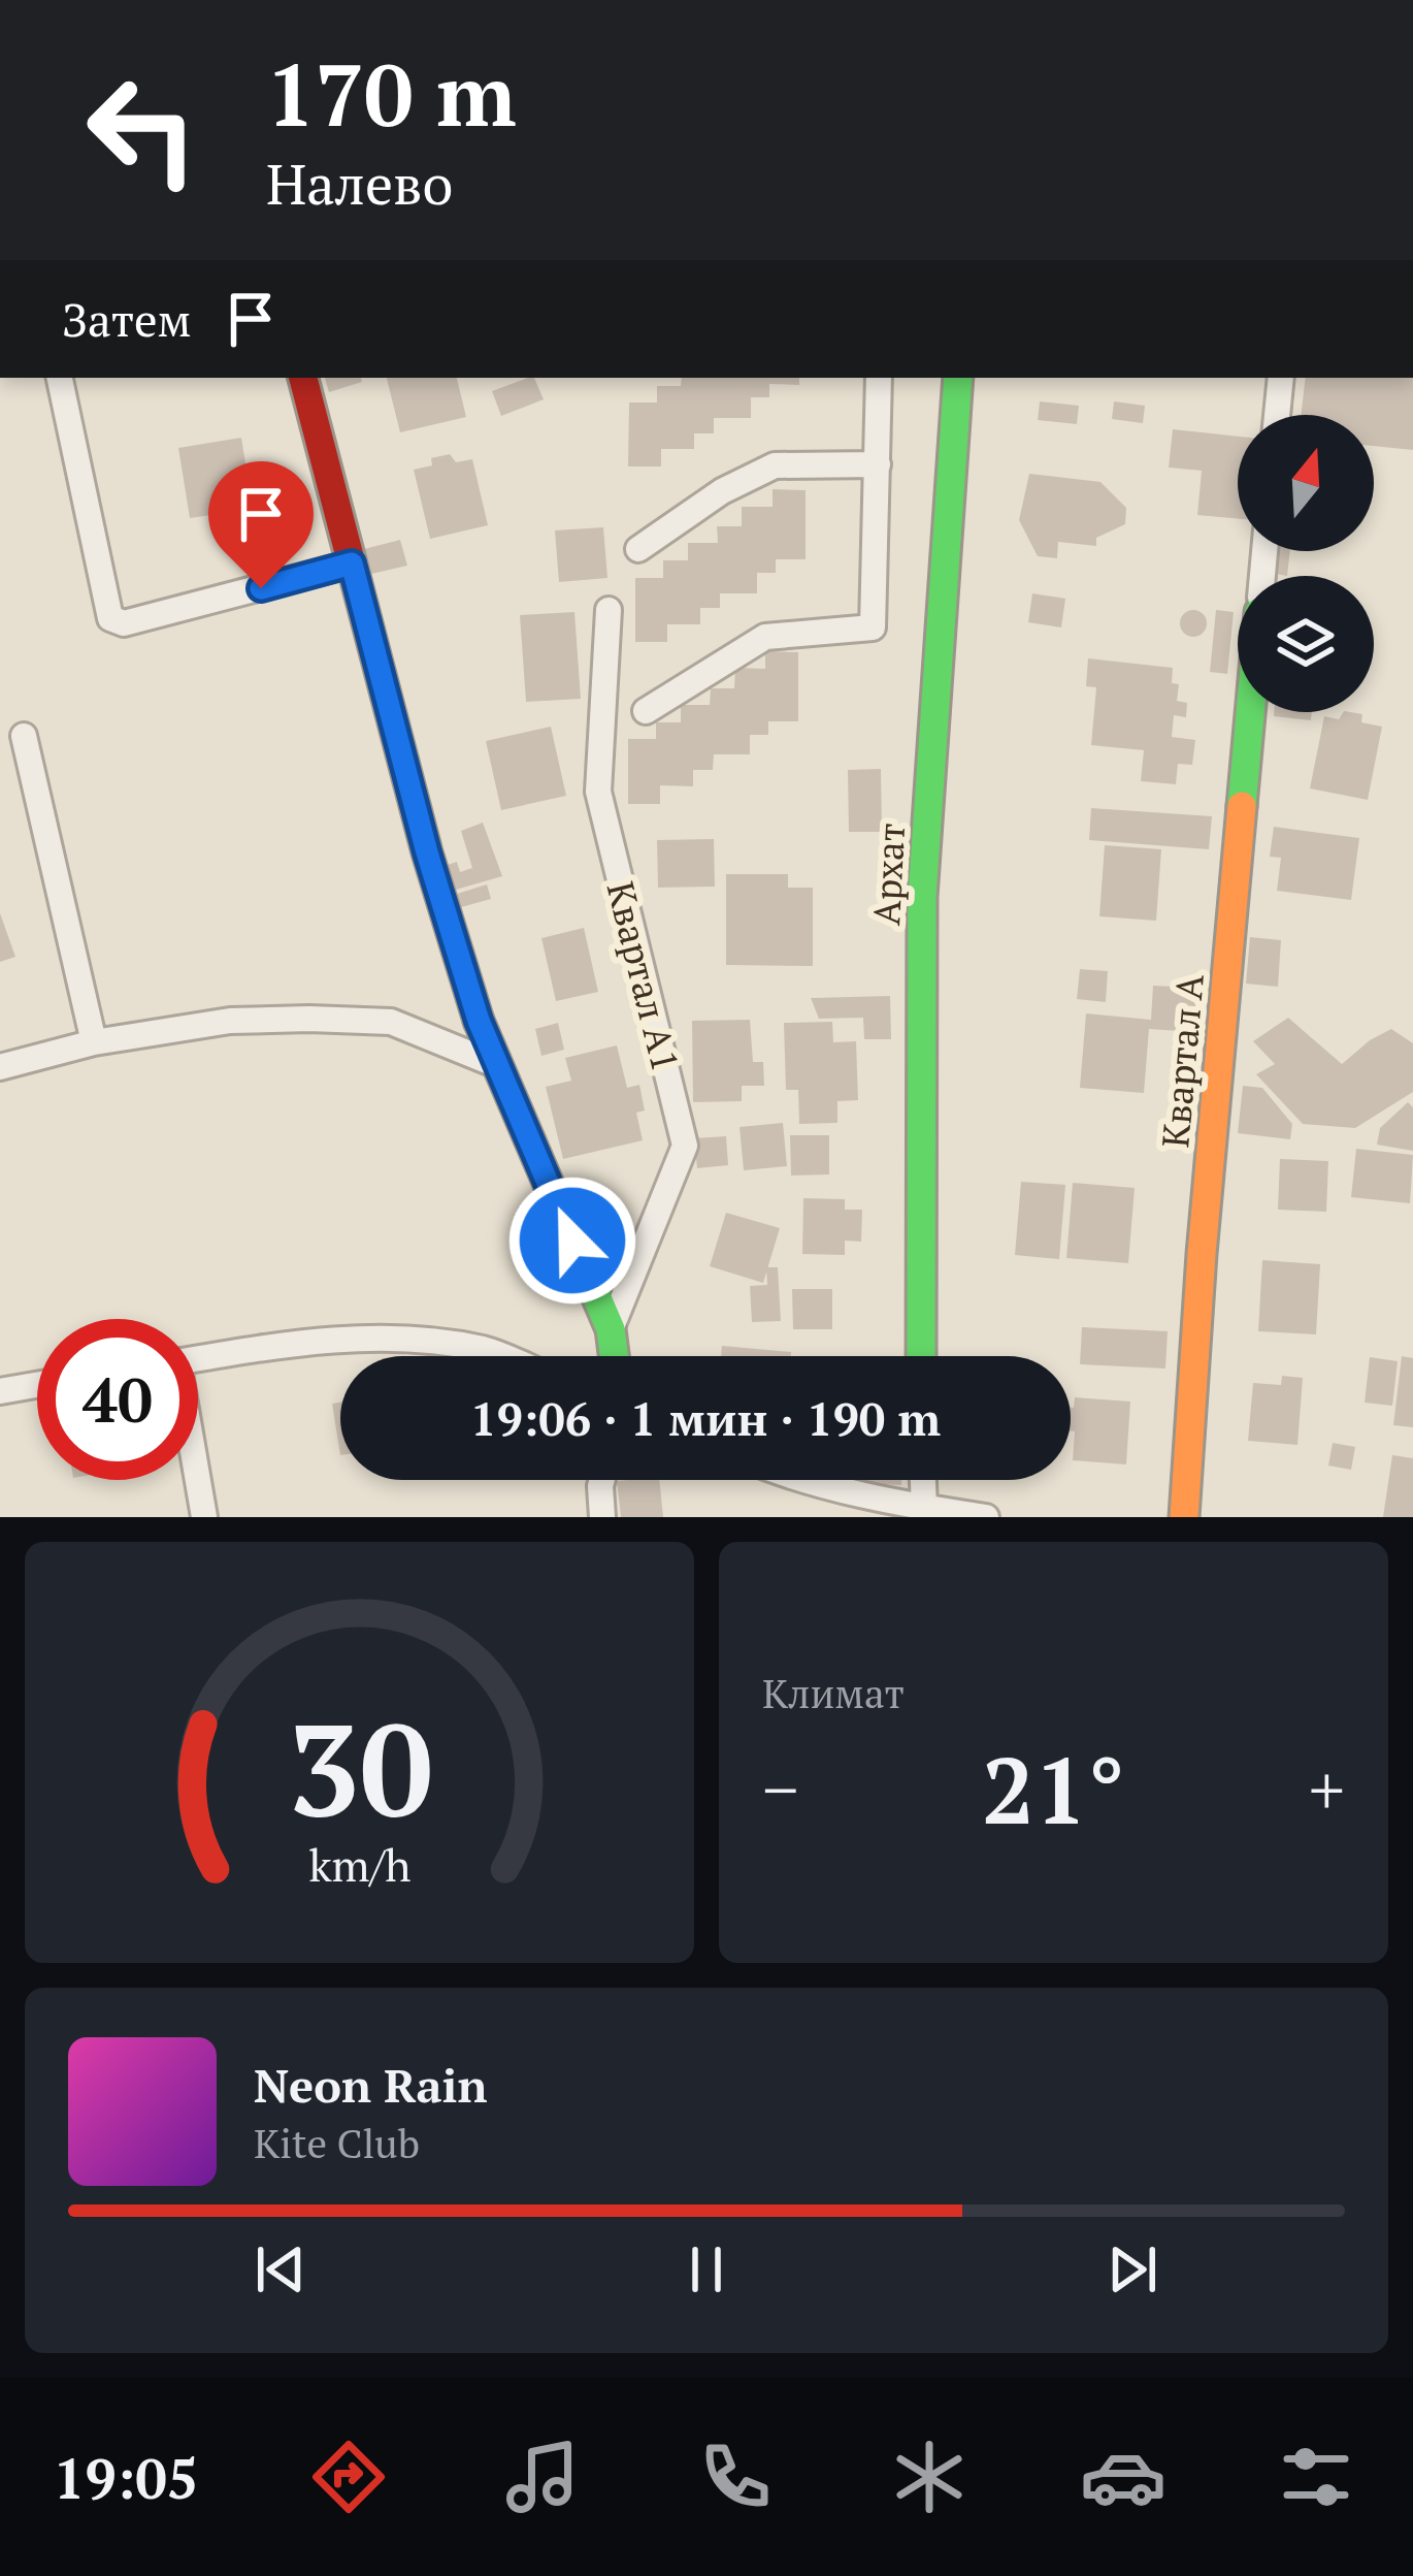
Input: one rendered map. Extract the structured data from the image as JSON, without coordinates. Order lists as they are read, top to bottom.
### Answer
{
  "streets": {
    "street": ["Архат", "Квартал А1", "Квартал А"]
  },
  "north": "top",
  "page": {
    "turn": ["170 m", "Налево"],
    "then": "Затем",
    "limit": "40",
    "trip": "19:06 · 1 мин · 190 m",
    "tile": "Климат",
    "heat": ["−", "21°", "+"],
    "song": ["Neon Rain", "Kite Club"],
    "tabs": "19:05",
    "gauge": ["30", "km/h"]
  }
}
